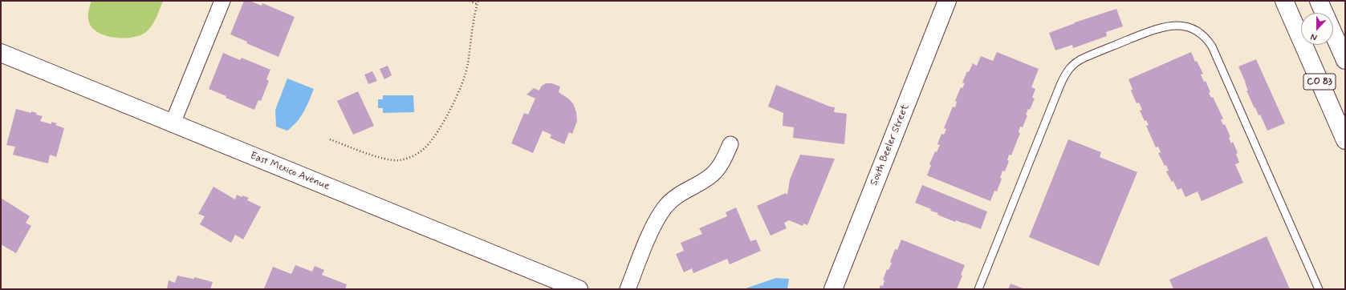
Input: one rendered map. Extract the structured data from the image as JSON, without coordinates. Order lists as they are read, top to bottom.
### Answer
{
  "streets": {
    "street": ["CO 83", "South Beeler Street", "East Mexico Avenue"]
  },
  "north": "bottom"
}
